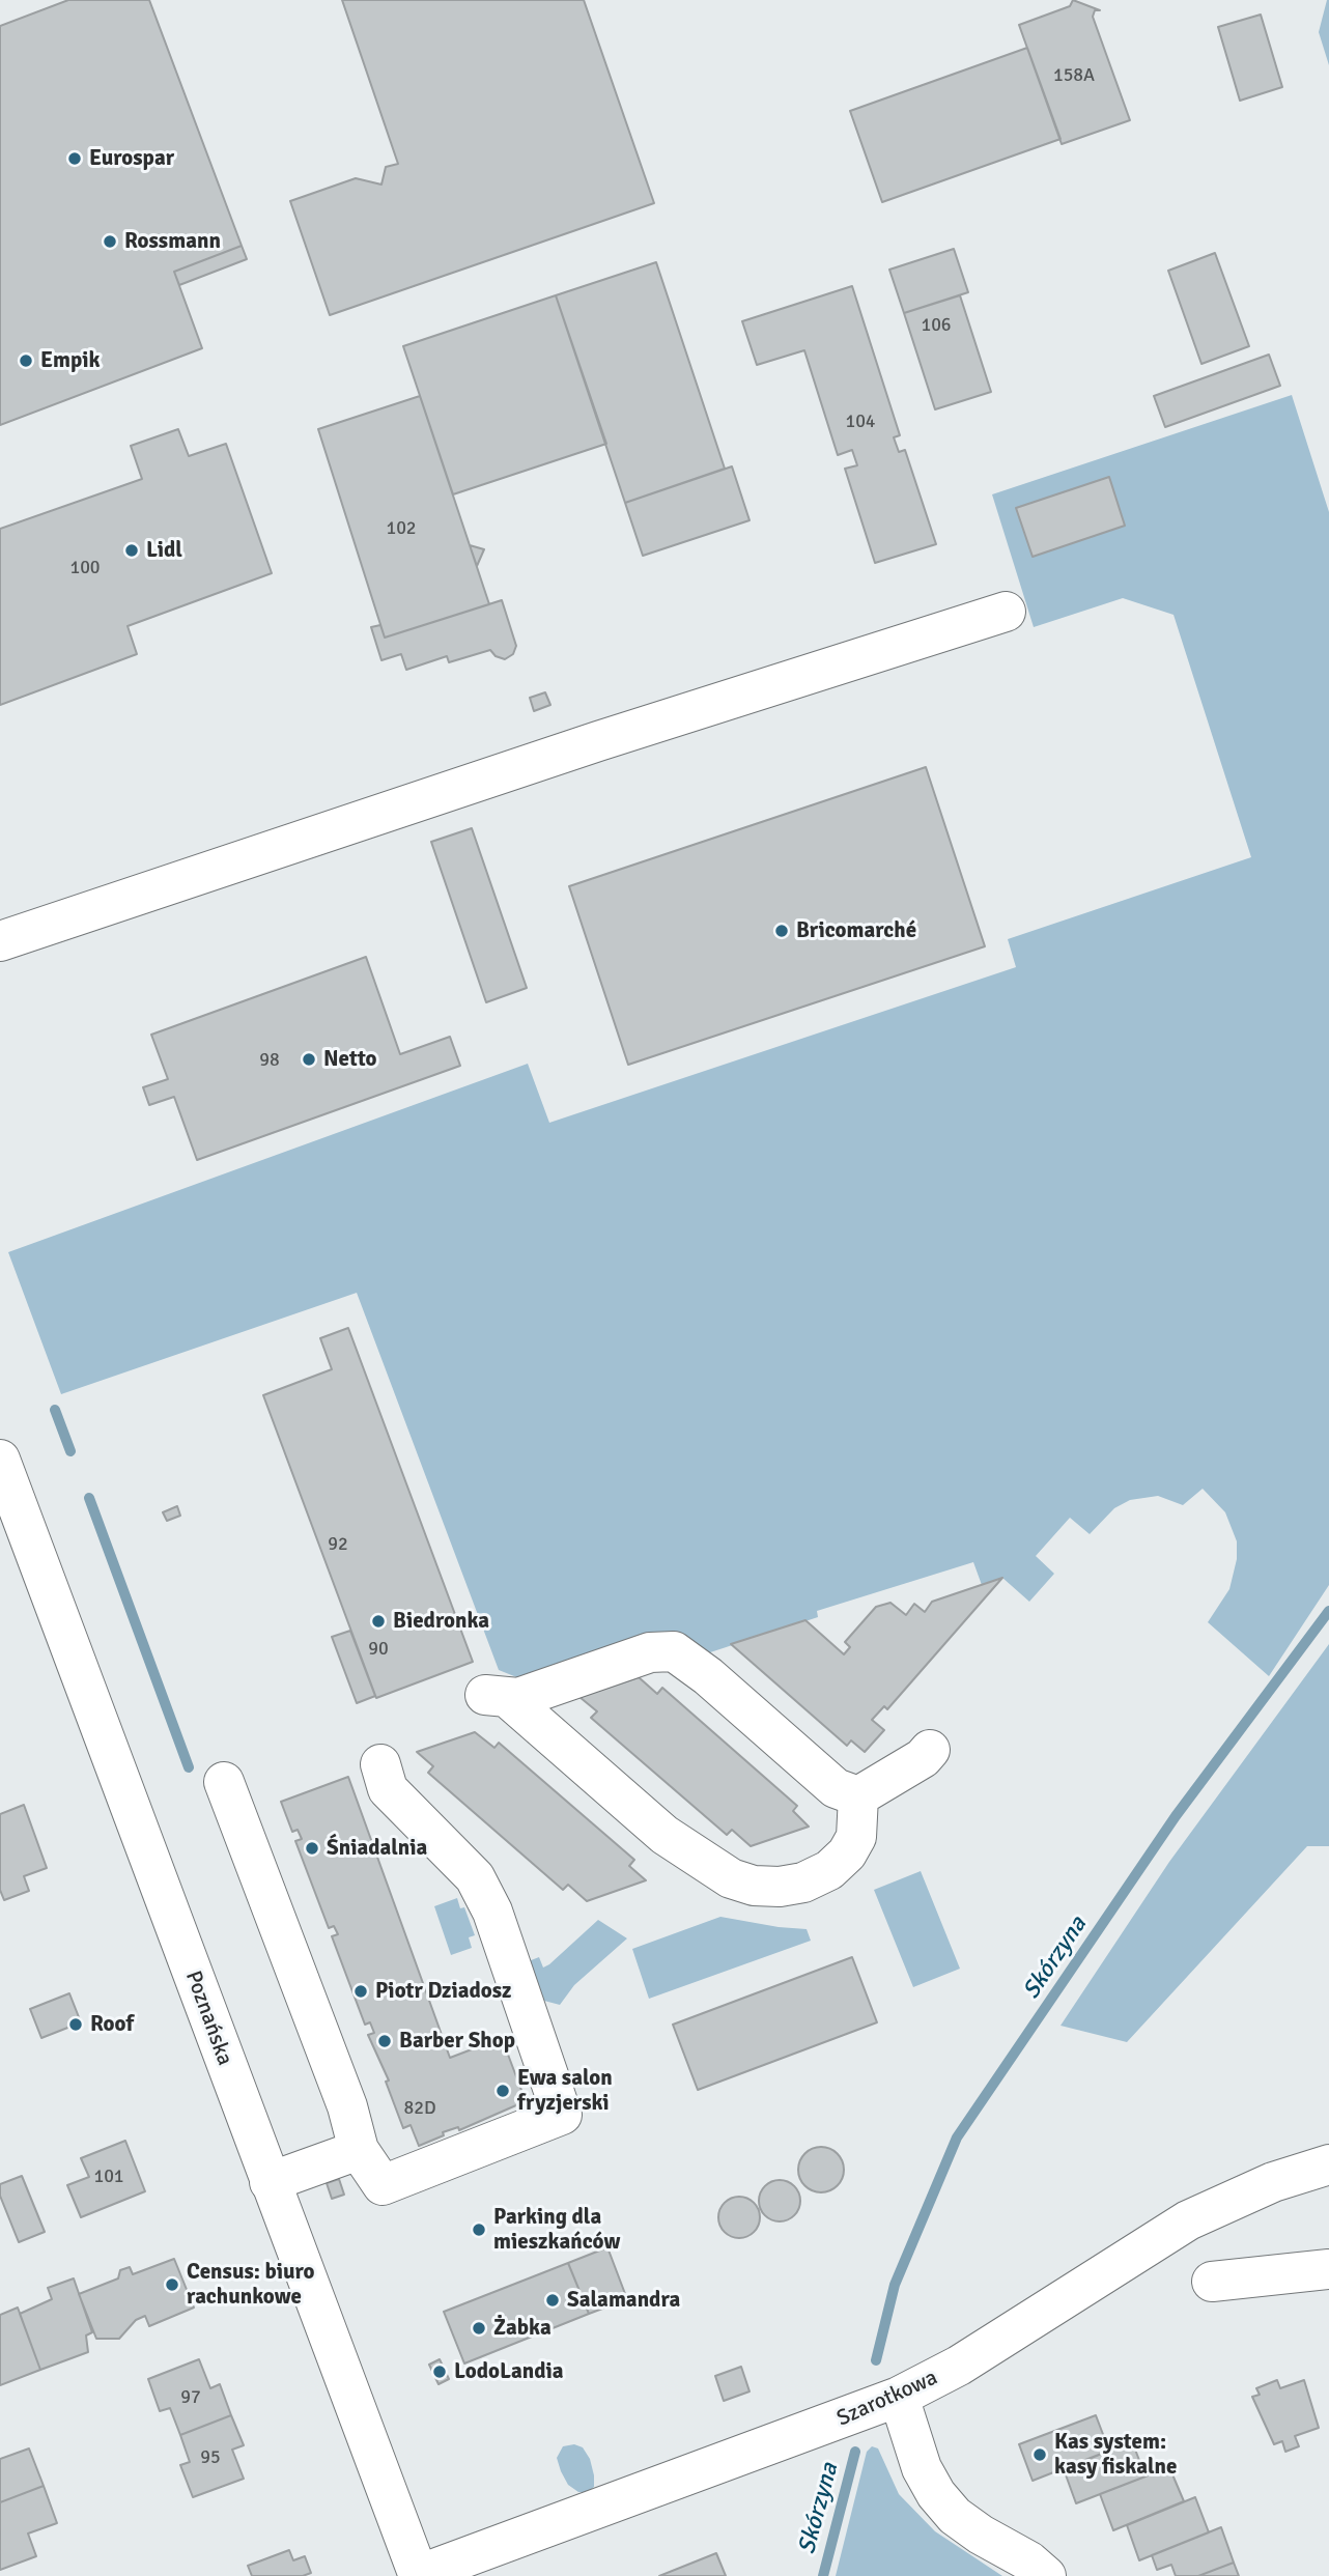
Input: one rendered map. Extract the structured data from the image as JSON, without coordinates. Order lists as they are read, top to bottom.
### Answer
{
  "streets": {
    "street": ["Poznańska", "Szarotkowa"]
  },
  "crossings": [
    ["Poznańska", "Szarotkowa"]
  ],
  "water": ["Skórzyna"],
  "places": [
    "Eurospar",
    "Rossmann",
    "Empik",
    "Lidl",
    "Bricomarché",
    "Netto",
    "Biedronka",
    "Śniadalnia",
    "Piotr Dziadosz",
    "Roof",
    "Barber Shop",
    "Ewa salon fryzjerski",
    "Parking dla mieszkańców",
    "Census: biuro rachunkowe",
    "Salamandra",
    "Żabka",
    "LodoLandia",
    "Kas system: kasy fiskalne"
  ],
  "house_numbers": [
    "158A",
    "106",
    "104",
    "102",
    "100",
    "98",
    "92",
    "90",
    "82D",
    "101",
    "97",
    "95"
  ]
}
